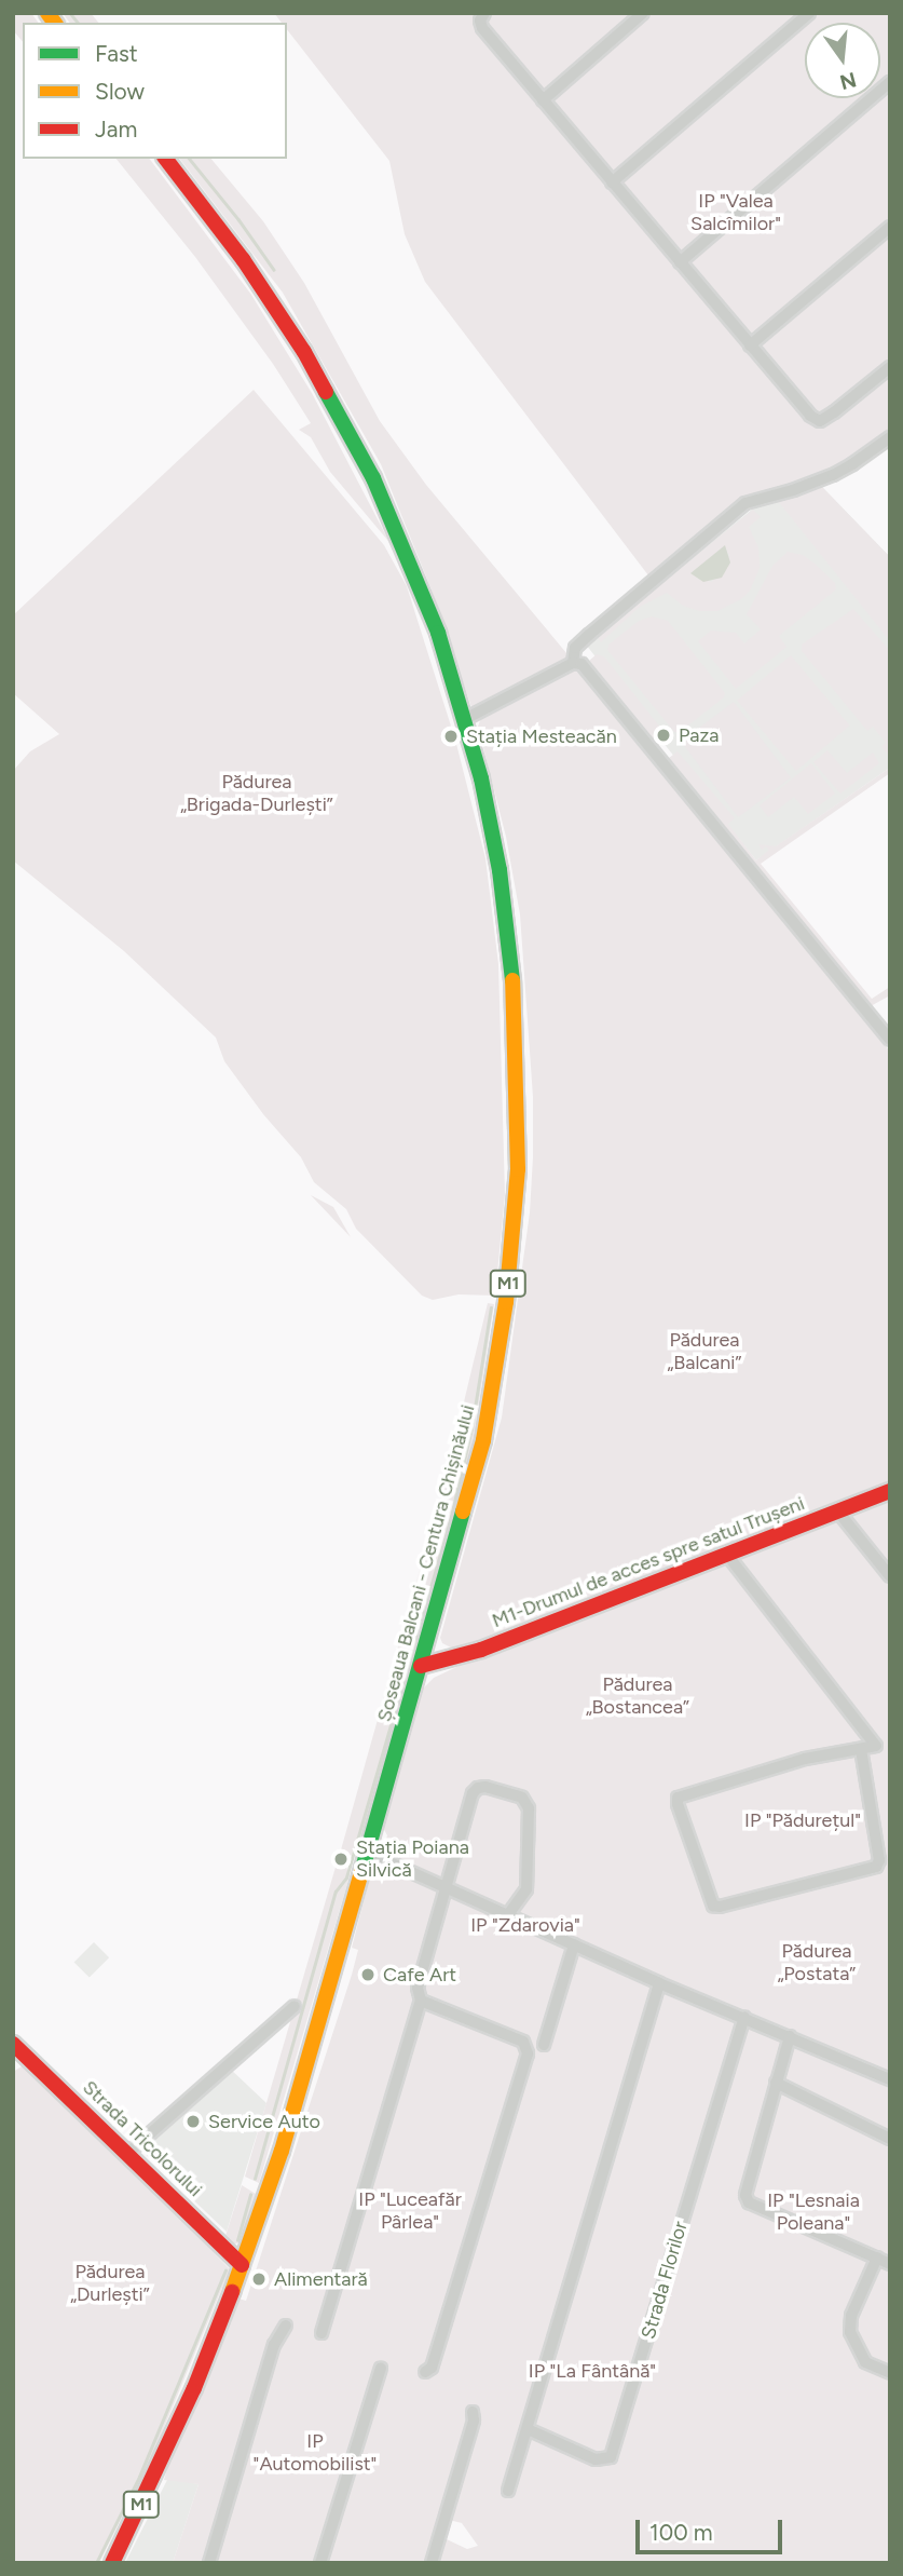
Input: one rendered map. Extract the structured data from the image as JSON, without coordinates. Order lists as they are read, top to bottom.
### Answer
{
  "streets": {
    "main road": [
      "M1",
      "M1-Drumul de acces spre satul Trușeni",
      "Șoseaua Balcani - Centura Chișinăului",
      "Strada Tricolorului"
    ],
    "street": ["Strada Florilor"]
  },
  "crossings": [
    ["M1-Drumul de acces spre satul Trușeni", "Șoseaua Balcani - Centura Chișinăului"],
    ["Șoseaua Balcani - Centura Chișinăului", "Strada Tricolorului"]
  ],
  "parks": [
    "IP \"Valea Salcîmilor\"",
    "Pădurea „Brigada-Durlești”",
    "Pădurea „Balcani”",
    "Pădurea „Bostancea”",
    "IP \"Pădurețul\"",
    "IP \"Zdarovia\"",
    "Pădurea „Postata”",
    "IP \"Luceafăr Pârlea\"",
    "IP \"Lesnaia Poleana\"",
    "Pădurea „Durlești”",
    "IP \"La Fântână\"",
    "IP \"Automobilist\""
  ],
  "places": [
    "Paza",
    "Stația Mesteacăn",
    "Stația Poiana Silvică",
    "Cafe Art",
    "Service Auto",
    "Alimentară"
  ],
  "legend": ["Fast", "Slow", "Jam"],
  "scale_bar": "100 m",
  "north": "bottom"
}
